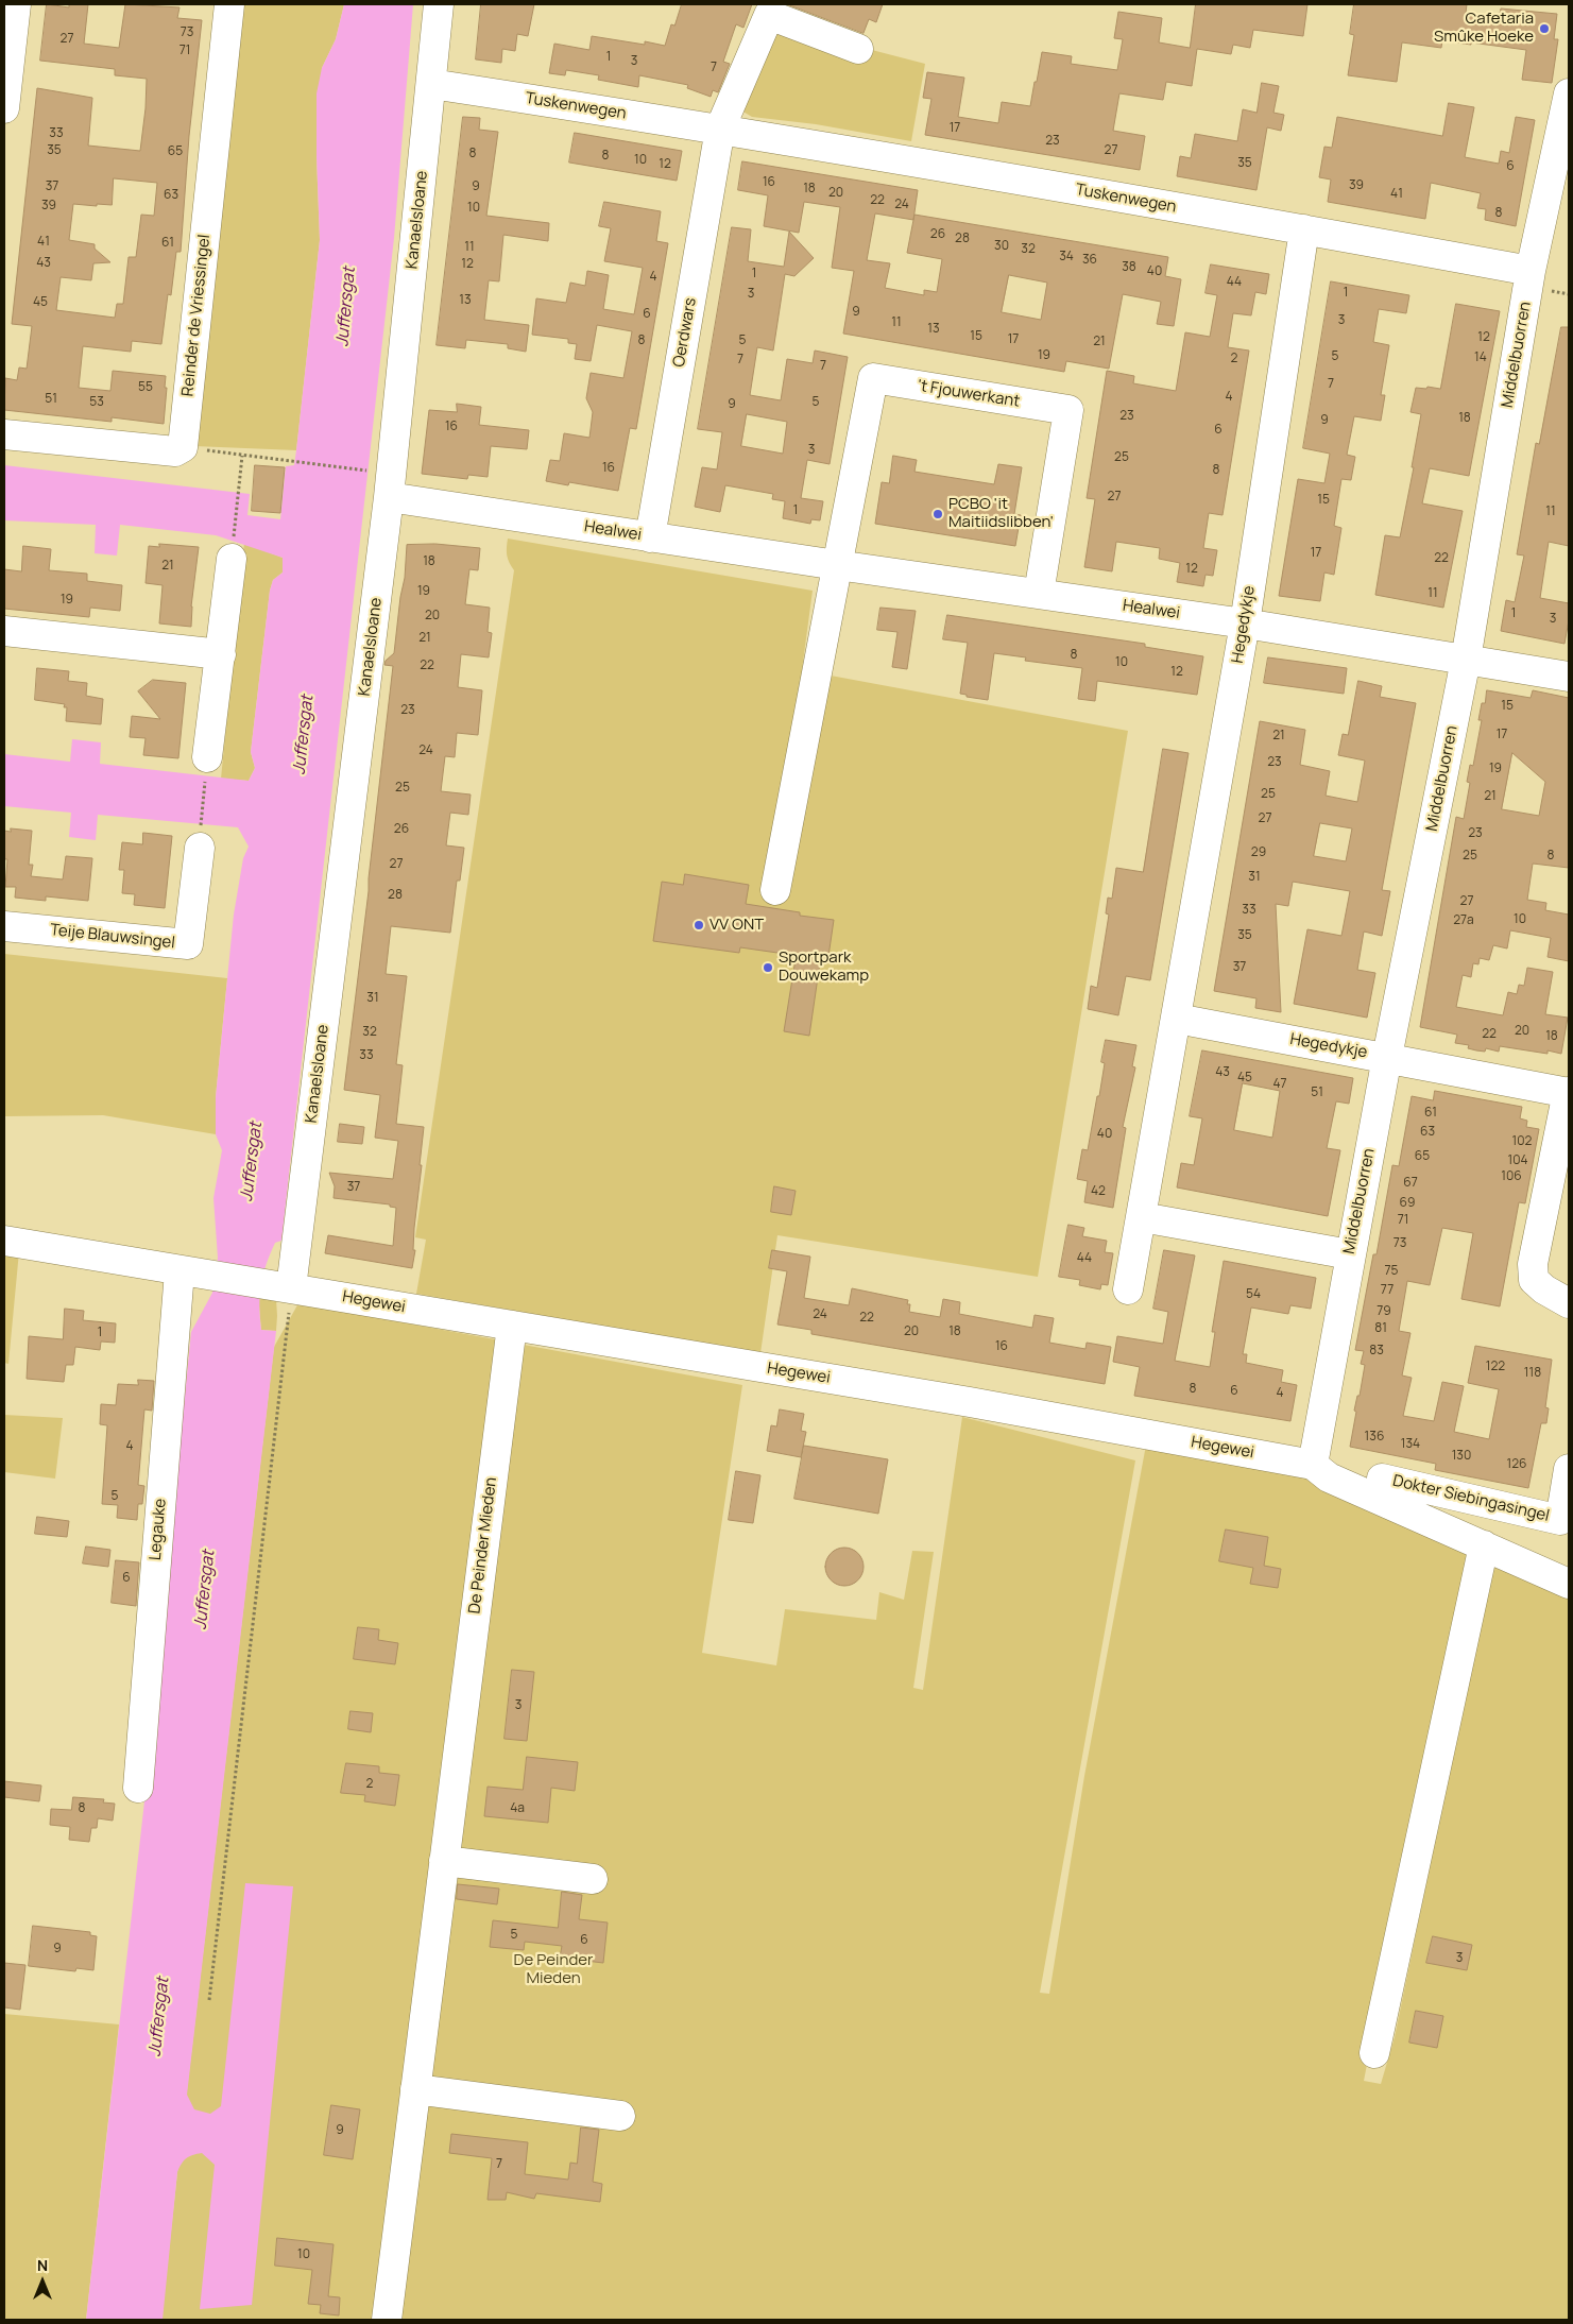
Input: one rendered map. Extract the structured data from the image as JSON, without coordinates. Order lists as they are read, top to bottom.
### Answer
{
  "streets": {
    "street": [
      "Tuskenwegen",
      "Kanaelsloane",
      "Reinder de Vriessingel",
      "Oerdwars",
      "Middelbuorren",
      "'t Fjouwerkant",
      "Healwei",
      "Hegedykje",
      "Teije Blauwsingel",
      "Hegewei",
      "Dokter Siebingasingel",
      "Legauke",
      "De Peinder Mieden"
    ]
  },
  "crossings": [
    ["Tuskenwegen", "Kanaelsloane"],
    ["Tuskenwegen", "Oerdwars"],
    ["Tuskenwegen", "Middelbuorren"],
    ["Tuskenwegen", "Hegedykje"],
    ["Kanaelsloane", "Healwei"],
    ["Kanaelsloane", "Hegewei"],
    ["Oerdwars", "Healwei"],
    ["Middelbuorren", "Healwei"],
    ["Middelbuorren", "Hegedykje"],
    ["Middelbuorren", "Hegewei"],
    ["'t Fjouwerkant", "Healwei"],
    ["Healwei", "Hegedykje"],
    ["Hegewei", "Legauke"],
    ["Hegewei", "De Peinder Mieden"]
  ],
  "water": ["Juffersgat"],
  "parks": ["De Peinder Mieden"],
  "places": [
    "Cafetaria Smûke Hoeke",
    "PCBO 'it Maitiidslibben'",
    "VV ONT",
    "Sportpark Douwekamp"
  ],
  "house_numbers": [
    "73",
    "27",
    "71",
    "1",
    "3",
    "7",
    "17",
    "33",
    "23",
    "35",
    "27",
    "65",
    "8",
    "8",
    "10",
    "35",
    "12",
    "6",
    "16",
    "39",
    "37",
    "9",
    "18",
    "20",
    "41",
    "63",
    "22",
    "24",
    "39",
    "10",
    "8",
    "26",
    "28",
    "41",
    "61",
    "30",
    "11",
    "32",
    "34",
    "36",
    "43",
    "12",
    "38",
    "40",
    "1",
    "4",
    "44",
    "1",
    "3",
    "13",
    "45",
    "9",
    "6",
    "3",
    "11",
    "13",
    "15",
    "12",
    "17",
    "8",
    "5",
    "21",
    "19",
    "5",
    "14",
    "2",
    "7",
    "7",
    "7",
    "55",
    "4",
    "51",
    "53",
    "5",
    "9",
    "23",
    "18",
    "9",
    "16",
    "6",
    "3",
    "25",
    "16",
    "8",
    "27",
    "15",
    "1",
    "11",
    "17",
    "22",
    "18",
    "21",
    "12",
    "19",
    "11",
    "19",
    "1",
    "20",
    "3",
    "21",
    "8",
    "10",
    "22",
    "12",
    "15",
    "23",
    "17",
    "21",
    "24",
    "23",
    "19",
    "25",
    "25",
    "21",
    "27",
    "26",
    "23",
    "29",
    "25",
    "8",
    "27",
    "31",
    "28",
    "27",
    "33",
    "10",
    "27a",
    "35",
    "37",
    "31",
    "20",
    "32",
    "22",
    "18",
    "33",
    "43",
    "45",
    "47",
    "51",
    "61",
    "63",
    "40",
    "102",
    "65",
    "104",
    "106",
    "67",
    "37",
    "42",
    "69",
    "71",
    "73",
    "44",
    "75",
    "77",
    "54",
    "79",
    "24",
    "22",
    "81",
    "20",
    "18",
    "1",
    "16",
    "83",
    "122",
    "118",
    "8",
    "6",
    "4",
    "136",
    "134",
    "4",
    "130",
    "126",
    "5",
    "6",
    "3",
    "2",
    "8",
    "4a",
    "5",
    "6",
    "9",
    "3",
    "9",
    "7",
    "10"
  ],
  "north": "top"
}
